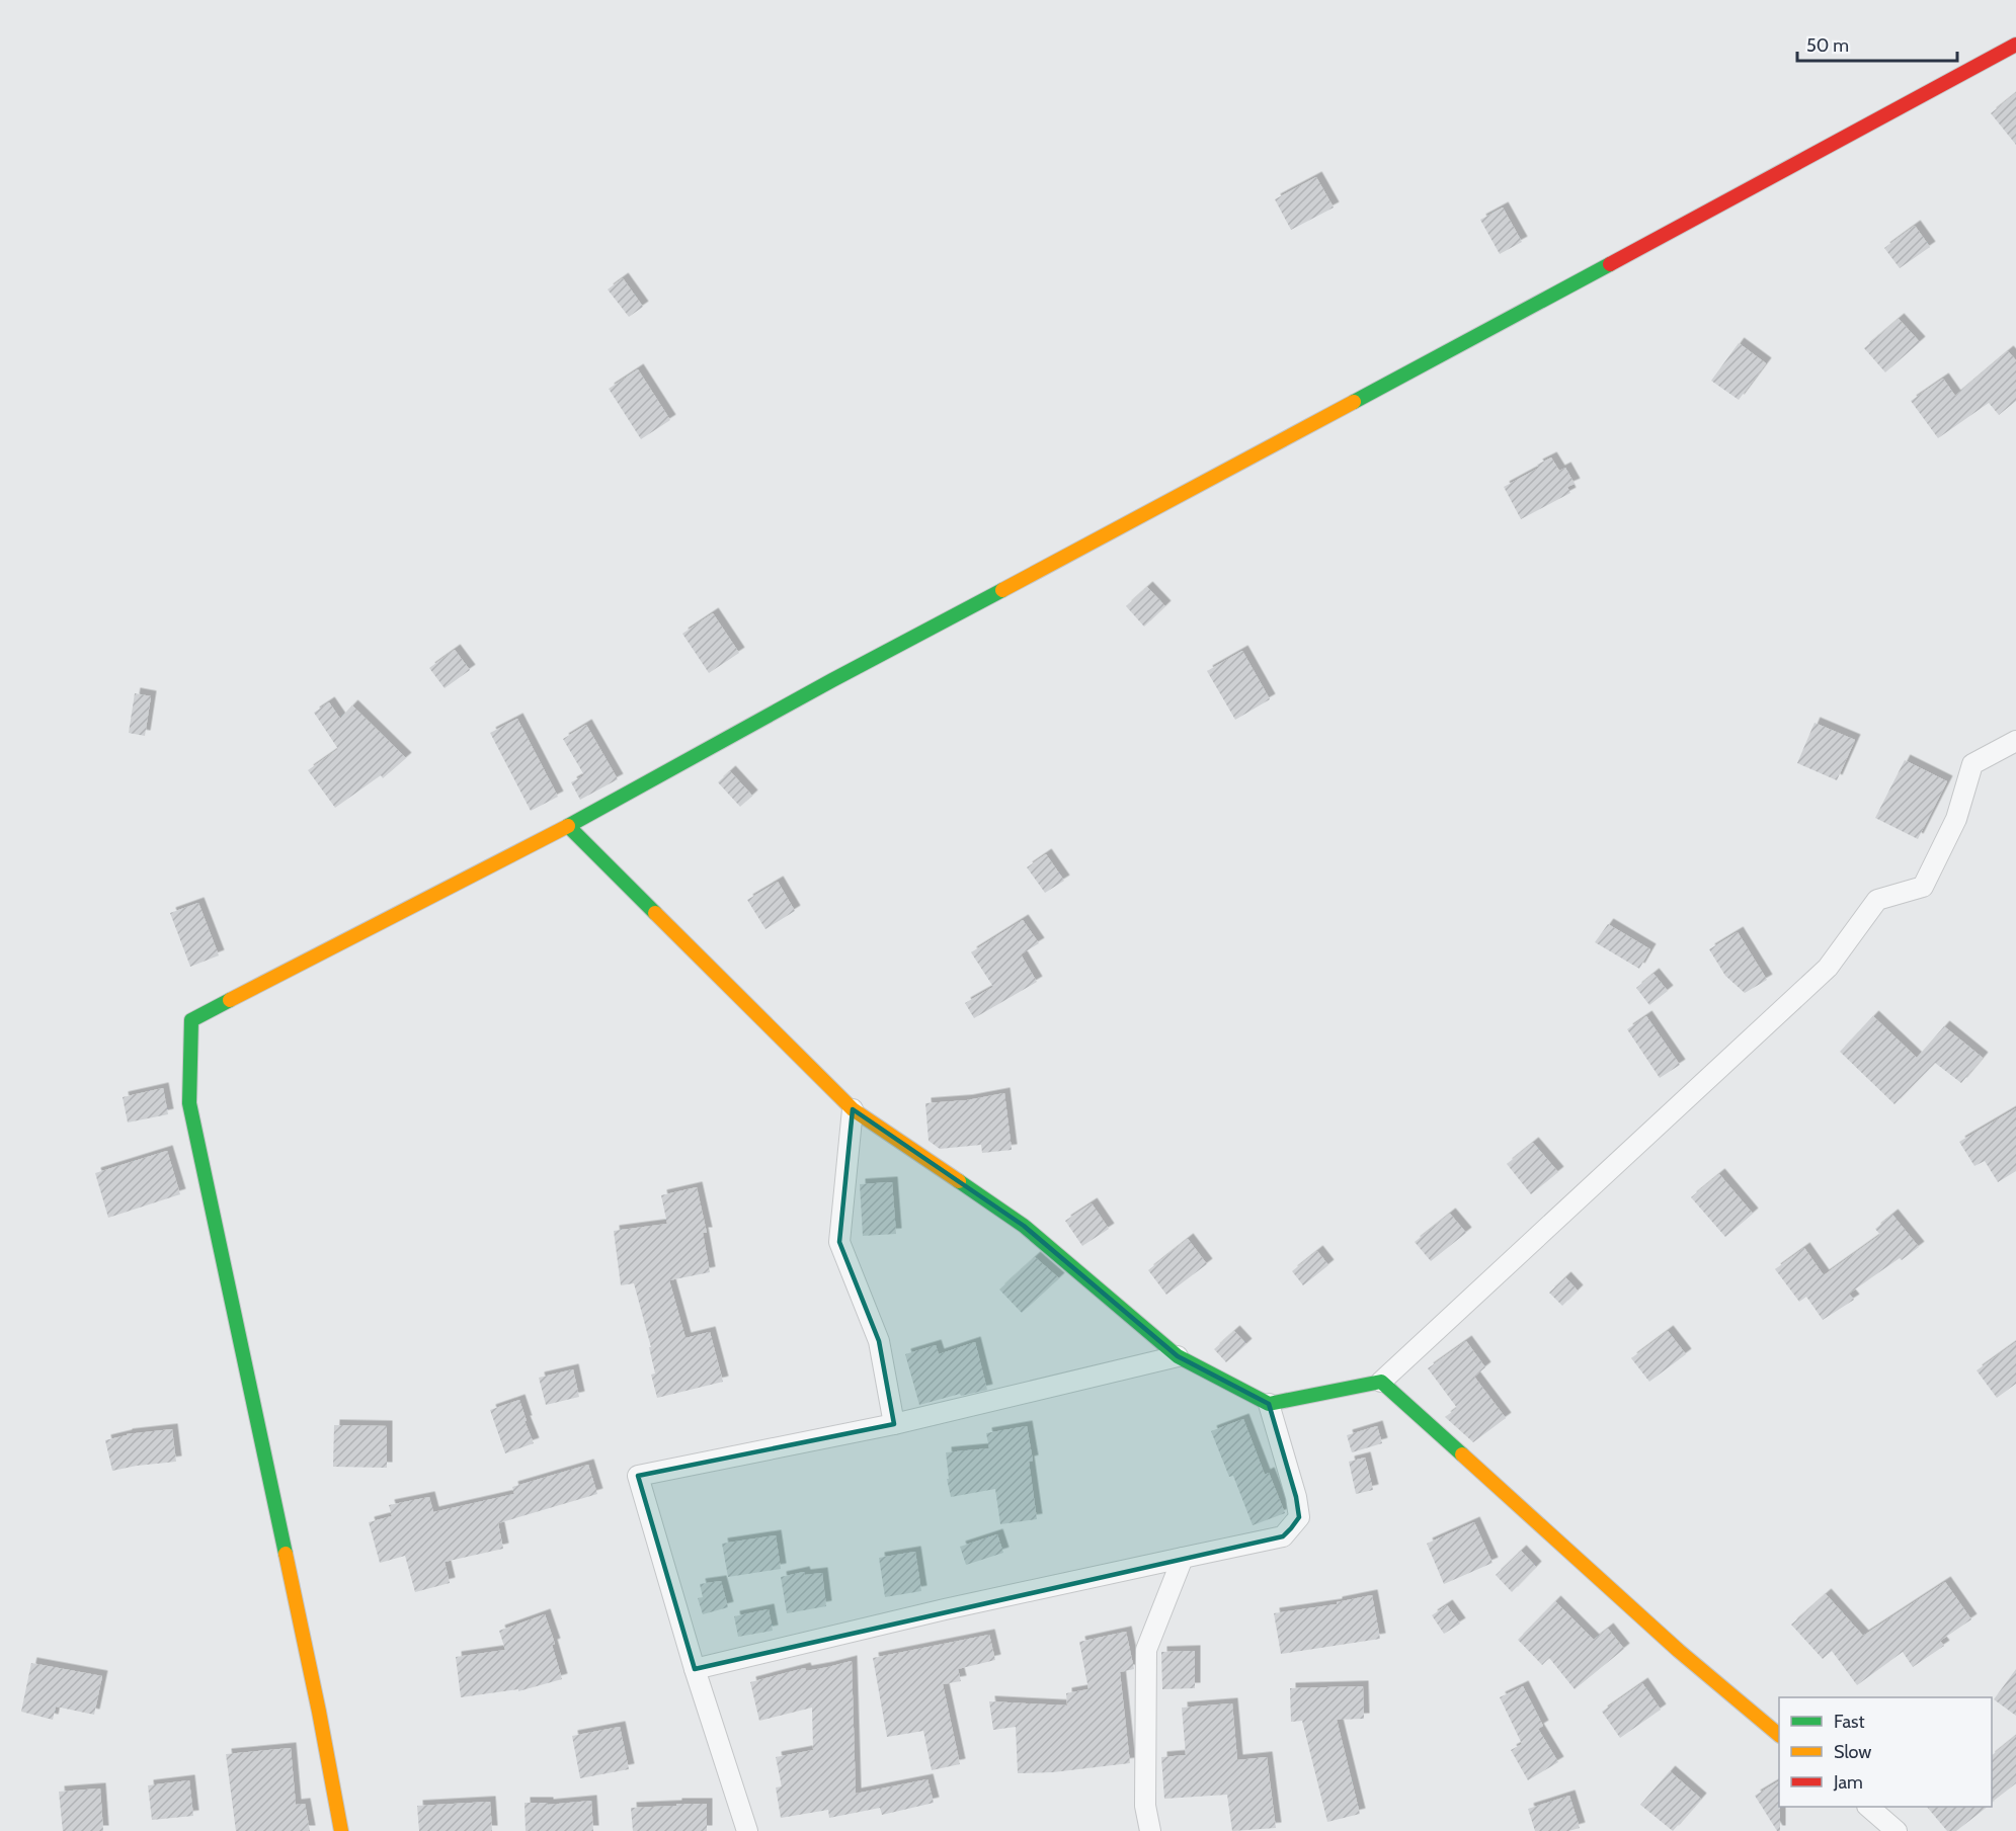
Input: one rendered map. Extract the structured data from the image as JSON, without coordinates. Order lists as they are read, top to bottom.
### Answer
{
  "legend": ["Fast", "Slow", "Jam"],
  "scale_bar": "50 m"
}
